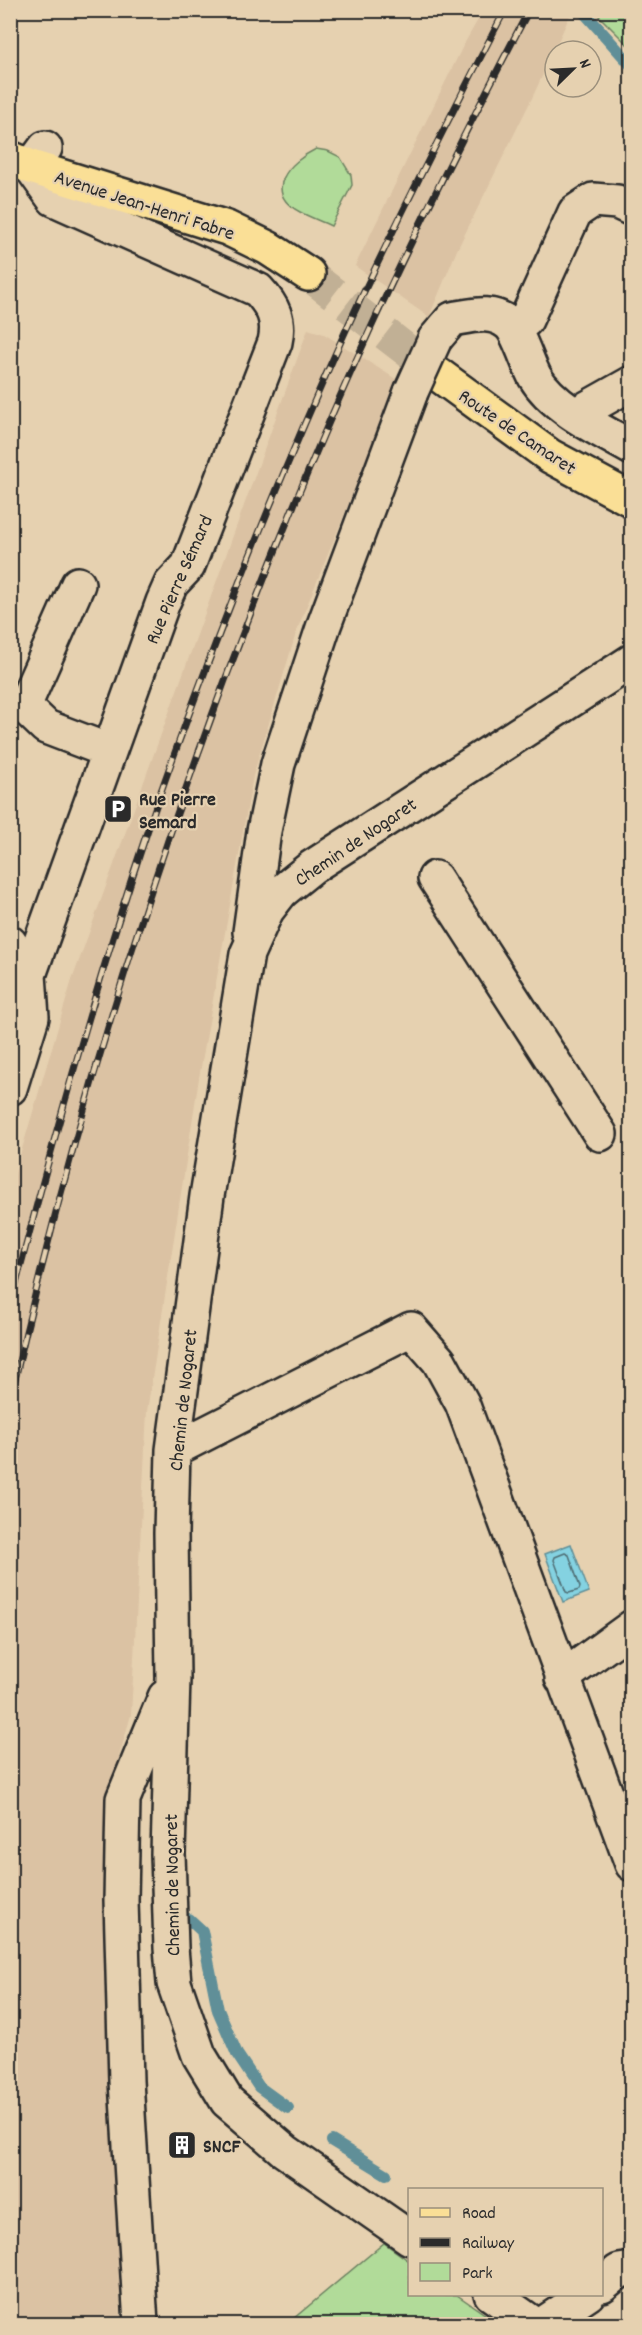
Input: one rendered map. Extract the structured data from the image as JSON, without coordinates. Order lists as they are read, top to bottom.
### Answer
{
  "streets": {
    "main road": ["Avenue Jean-Henri Fabre", "Route de Camaret"],
    "street": ["Rue Pierre Sémard", "Chemin de Nogaret"]
  },
  "crossings": [
    ["Avenue Jean-Henri Fabre", "Rue Pierre Sémard"]
  ],
  "places": {
    "parking": ["Rue Pierre Semard"],
    "building": ["SNCF"]
  },
  "legend": ["Road", "Railway", "Park"],
  "north": "top right"
}
